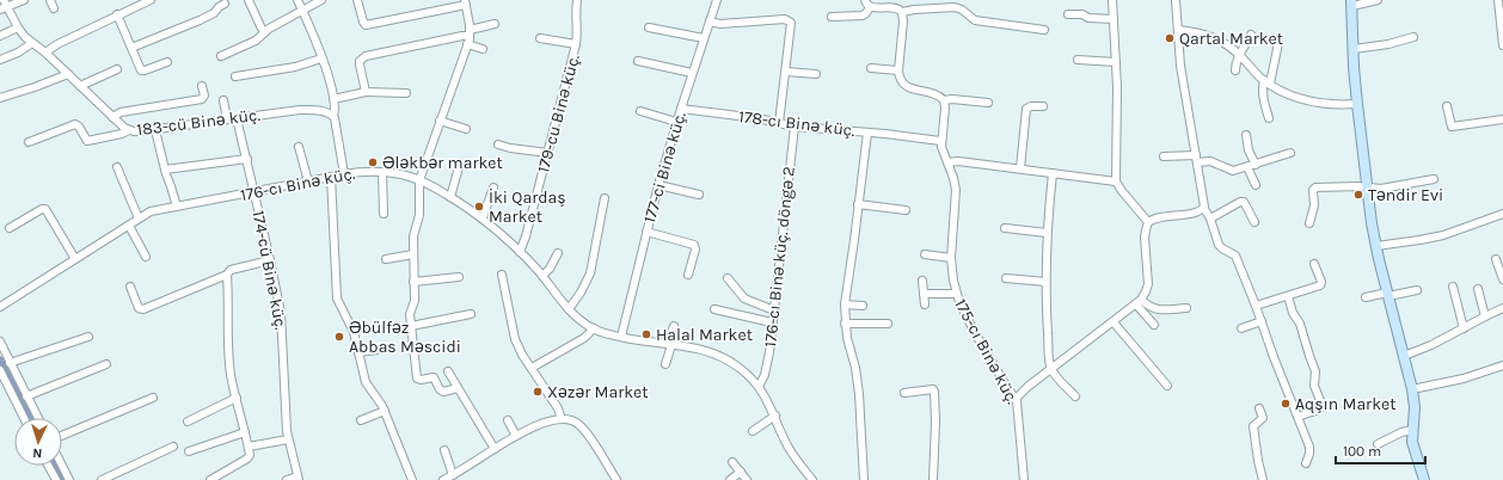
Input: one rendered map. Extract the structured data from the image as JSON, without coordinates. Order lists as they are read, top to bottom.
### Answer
{
  "streets": {
    "street": [
      "179-cu Binə küç.",
      "183-cü Binə küç.",
      "178-cı Binə küç.",
      "177-ci Binə küç.",
      "176-cı Binə küç.",
      "176-cı Binə küç. döngə 2",
      "174-cü Binə küç.",
      "175-cı Binə küç."
    ]
  },
  "crossings": [
    ["179-cu Binə küç.", "176-cı Binə küç."],
    ["183-cü Binə küç.", "174-cü Binə küç."],
    ["178-cı Binə küç.", "177-ci Binə küç."],
    ["178-cı Binə küç.", "176-cı Binə küç. döngə 2"],
    ["178-cı Binə küç.", "175-cı Binə küç."],
    ["177-ci Binə küç.", "176-cı Binə küç."],
    ["176-cı Binə küç.", "176-cı Binə küç. döngə 2"],
    ["176-cı Binə küç.", "174-cü Binə küç."]
  ],
  "places": [
    "Qartal Market",
    "Ələkbər market",
    "Təndir Evi",
    "İki Qardaş Market",
    "Halal Market",
    "Əbülfəz Abbas Məscidi",
    "Xəzər Market",
    "Aqşın Market"
  ],
  "scale_bar": "100 m",
  "north": "bottom"
}
